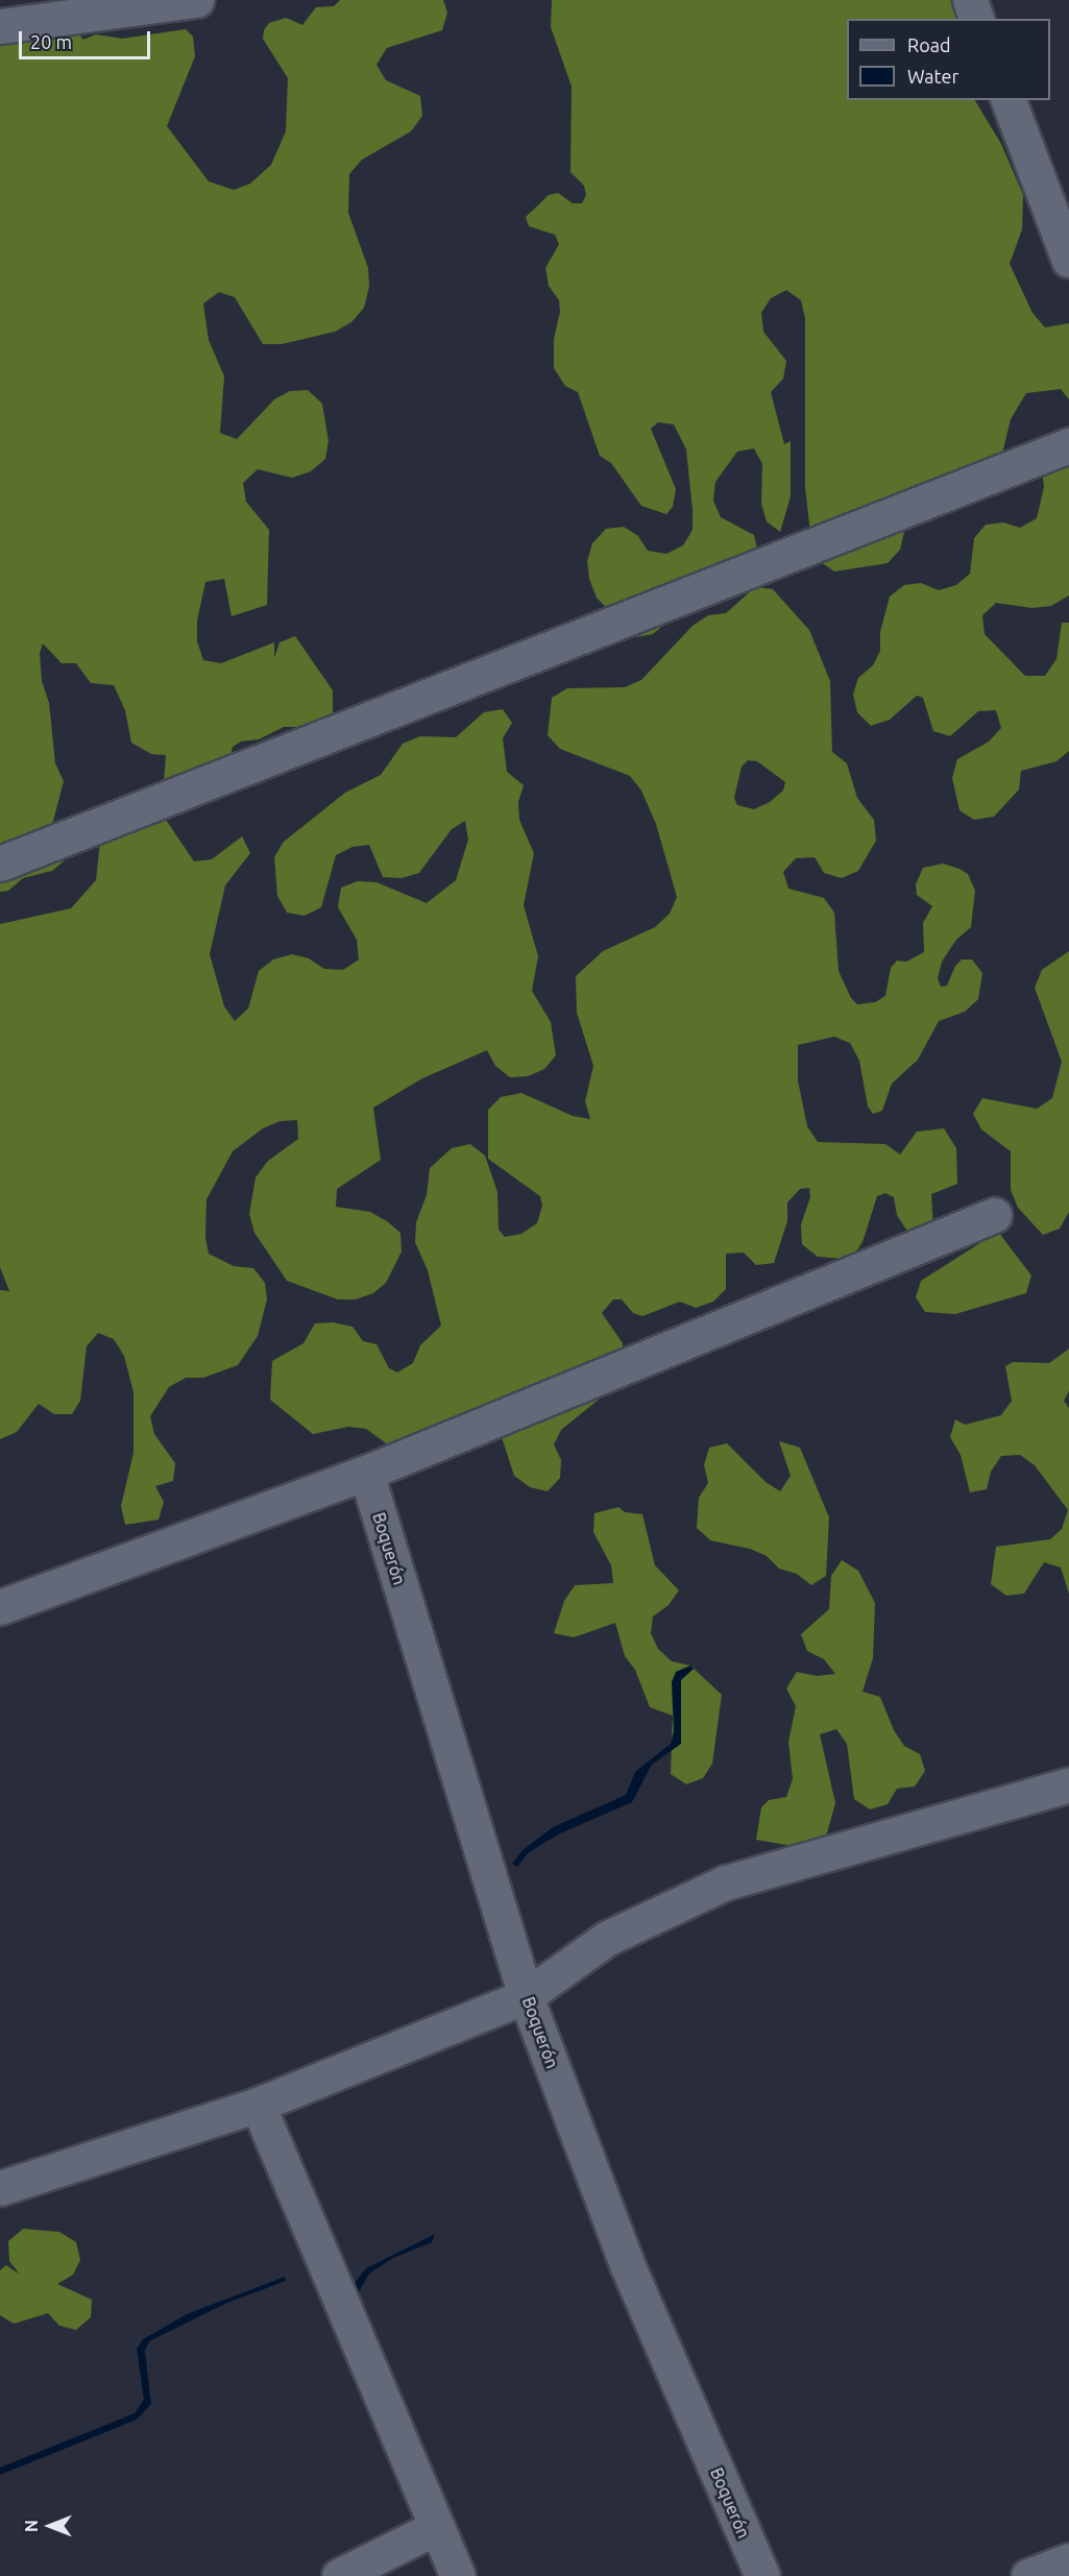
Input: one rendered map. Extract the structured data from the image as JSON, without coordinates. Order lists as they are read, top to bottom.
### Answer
{
  "streets": {
    "street": ["Boquerón"]
  },
  "legend": ["Road", "Water"],
  "scale_bar": "20 m",
  "north": "left"
}
